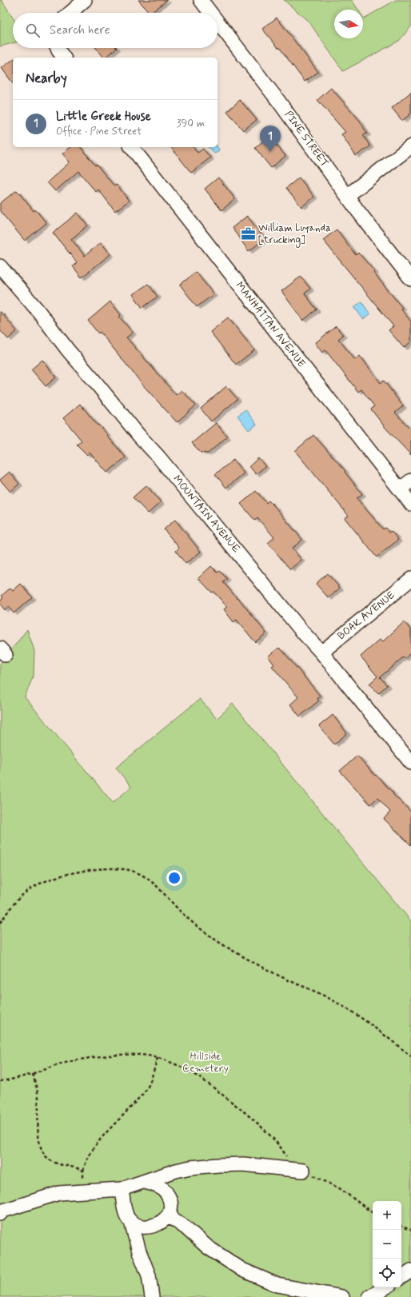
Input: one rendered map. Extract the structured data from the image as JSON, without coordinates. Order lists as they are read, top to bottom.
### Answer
{
  "streets": {
    "street": [
      "PINE STREET",
      "MANHATTAN AVENUE",
      "MOUNTAIN AVENUE",
      "BOAK AVENUE"
    ]
  },
  "crossings": [
    ["MOUNTAIN AVENUE", "BOAK AVENUE"]
  ],
  "parks": ["Hillside Cemetery"],
  "places": {
    "office": ["William Luyanda [trucking]"]
  },
  "north": "right",
  "page": {
    "search": "Search here",
    "heading": "Nearby",
    "list": [
      {
        "mark": "1",
        "name": "Little Greek House",
        "note": "Office · Pine Street",
        "value": "390 m"
      }
    ],
    "pins": "1",
    "map_buttons": ["+", "−"]
  }
}
